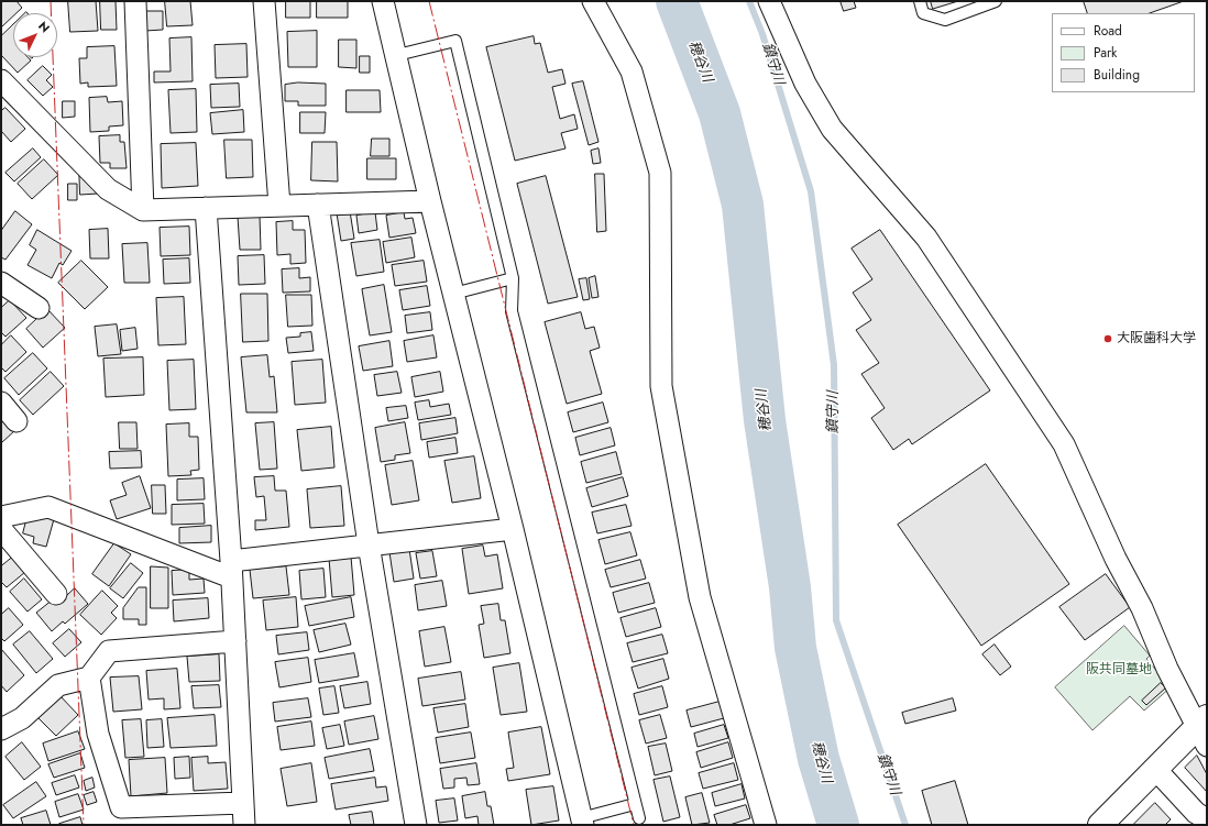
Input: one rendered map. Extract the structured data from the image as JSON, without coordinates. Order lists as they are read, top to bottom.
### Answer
{
  "water": ["穂谷川", "鎮守川"],
  "parks": ["阪共同墓地"],
  "places": ["大阪歯科大学"],
  "legend": ["Road", "Park", "Building"],
  "north": "top right"
}
